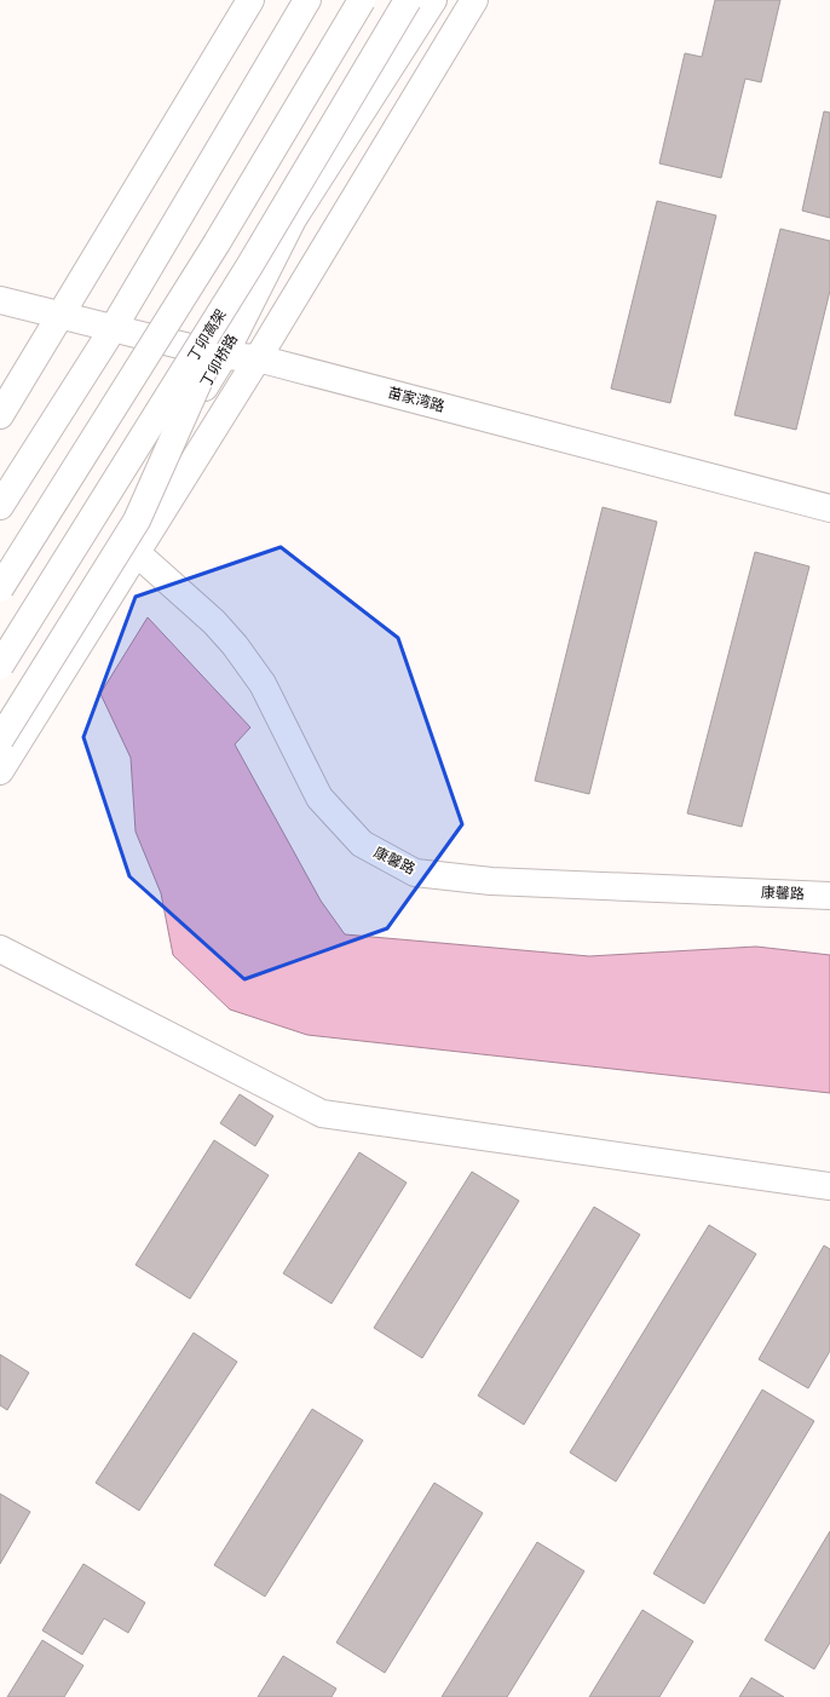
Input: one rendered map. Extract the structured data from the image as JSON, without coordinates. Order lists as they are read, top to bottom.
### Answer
{
  "streets": {
    "main road": [
      "丁卯高架",
      "丁卯桥路",
      "苗家湾路",
      "康馨路"
    ]
  },
  "crossings": [
    ["丁卯桥路", "苗家湾路"]
  ]
}
